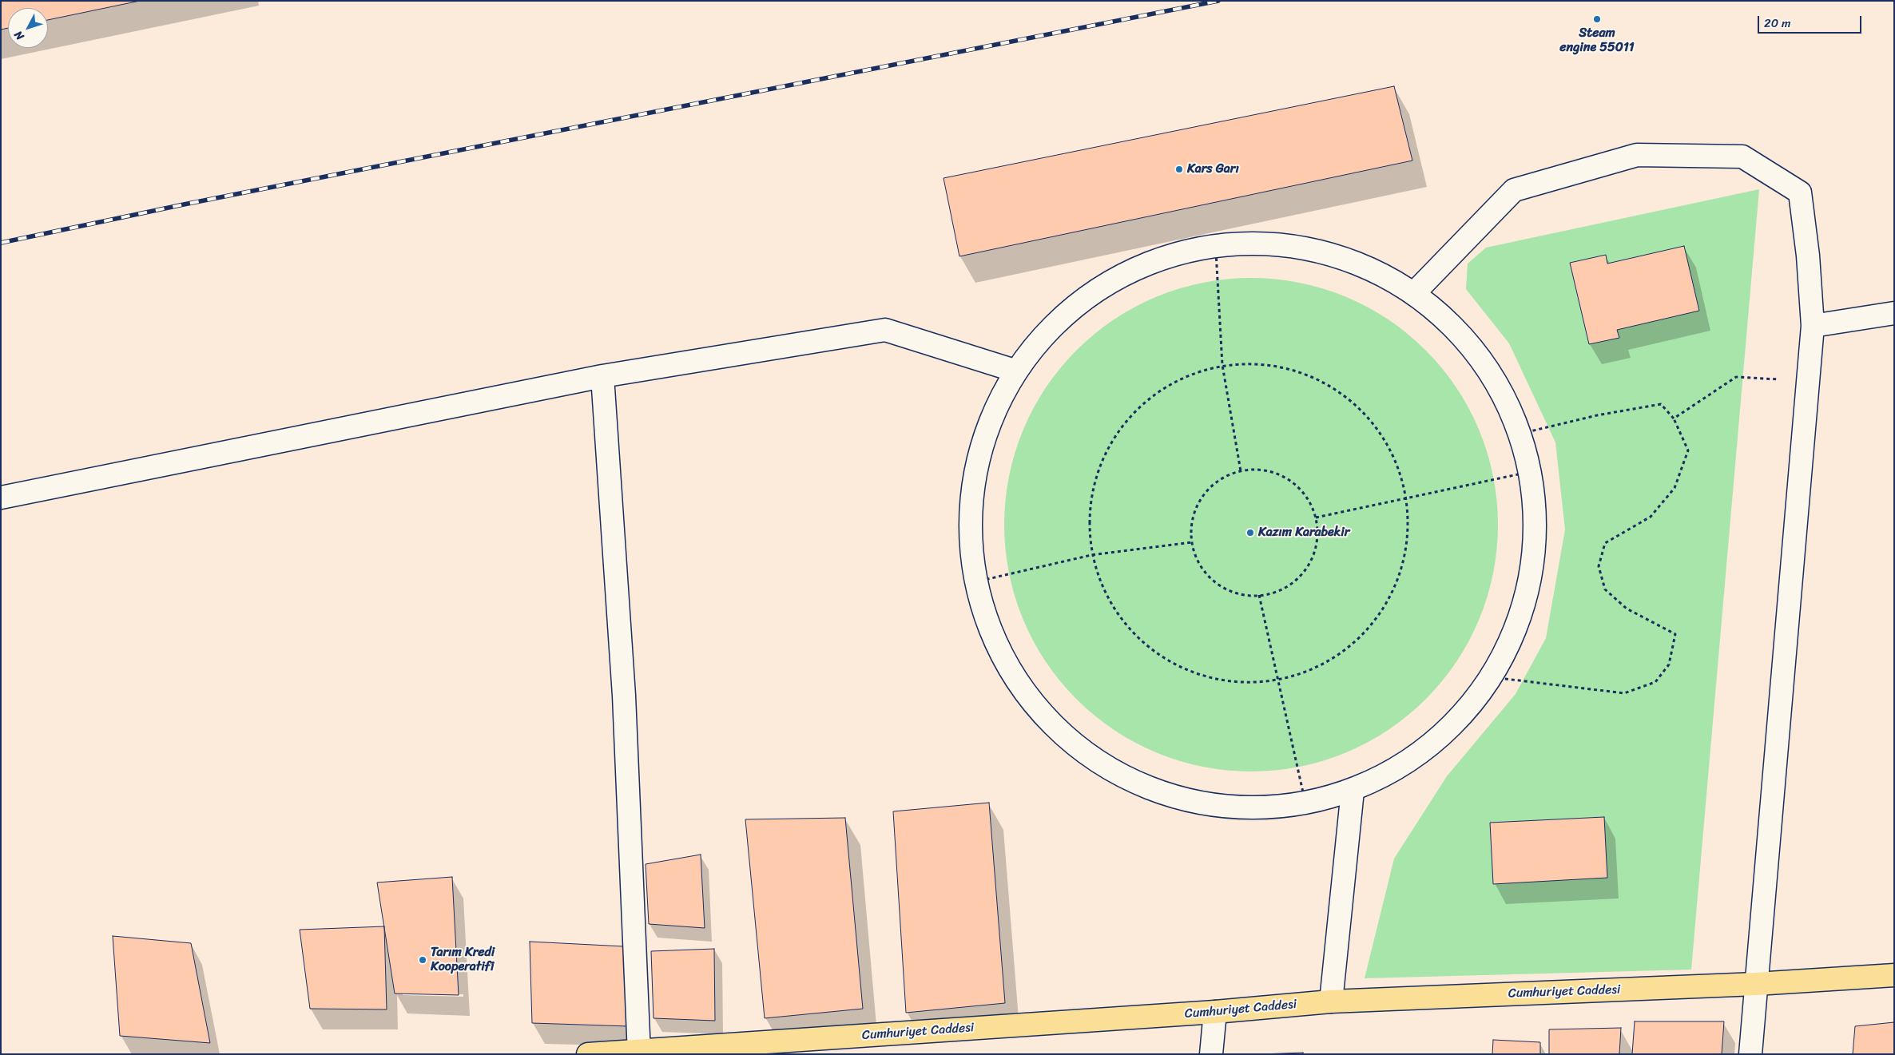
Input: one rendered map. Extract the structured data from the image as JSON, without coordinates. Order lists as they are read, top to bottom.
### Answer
{
  "streets": {
    "main road": ["Cumhuriyet Caddesi"]
  },
  "places": [
    "Steam engine 55011",
    "Kars Garı",
    "Kazım Karabekir",
    "Tarım Kredi Kooperatifi"
  ],
  "scale_bar": "20 m",
  "north": "bottom left"
}
